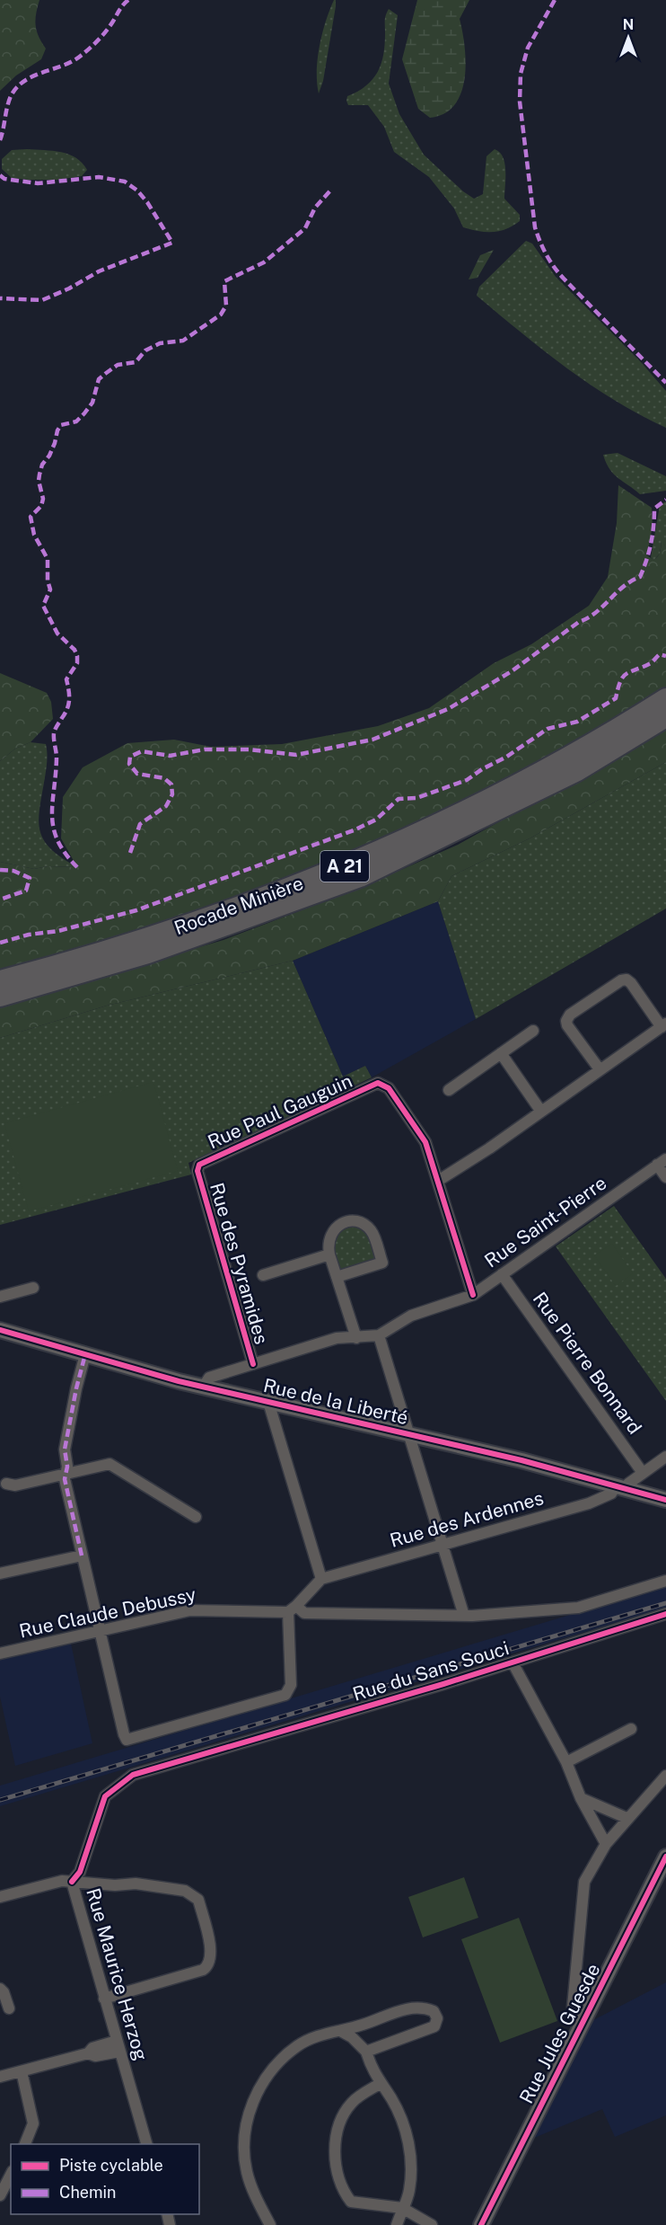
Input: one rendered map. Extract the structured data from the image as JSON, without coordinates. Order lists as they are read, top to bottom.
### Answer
{
  "streets": {
    "highway": ["A 21", "Rocade Minière"],
    "street": [
      "Rue Paul Gauguin",
      "Rue Saint-Pierre",
      "Rue des Pyramides",
      "Rue Pierre Bonnard",
      "Rue de la Liberté",
      "Rue des Ardennes",
      "Rue Claude Debussy",
      "Rue du Sans Souci",
      "Rue Maurice Herzog",
      "Rue Jules Guesde"
    ]
  },
  "crossings": [
    ["Rue Paul Gauguin", "Rue des Pyramides"],
    ["Rue Saint-Pierre", "Rue des Pyramides"],
    ["Rue Saint-Pierre", "Rue Pierre Bonnard"],
    ["Rue Saint-Pierre", "Rue de la Liberté"],
    ["Rue Pierre Bonnard", "Rue des Ardennes"],
    ["Rue de la Liberté", "Rue des Ardennes"],
    ["Rue du Sans Souci", "Rue Maurice Herzog"]
  ],
  "legend": ["Piste cyclable", "Chemin"],
  "north": "top"
}
